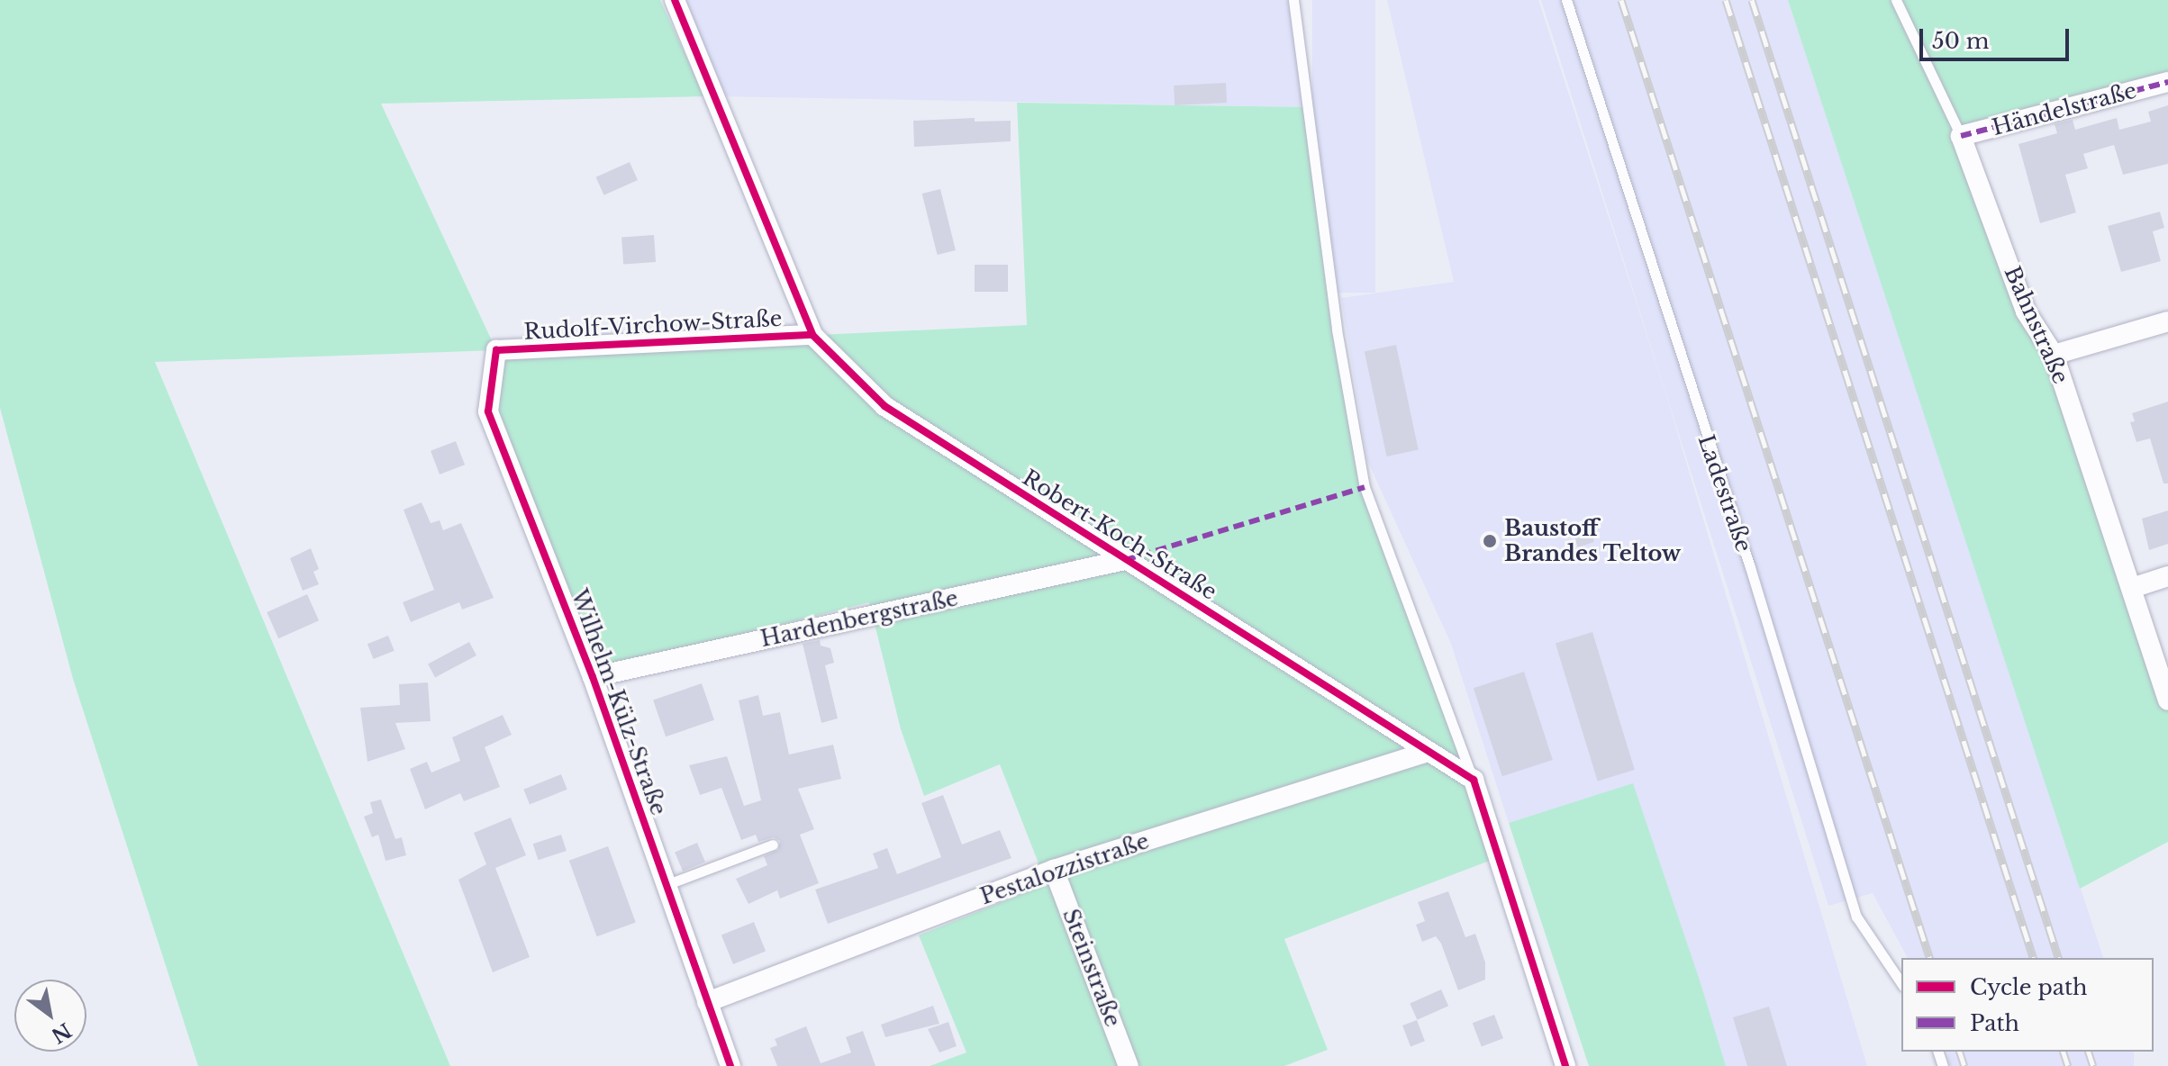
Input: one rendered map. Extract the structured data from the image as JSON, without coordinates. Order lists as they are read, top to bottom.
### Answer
{
  "streets": {
    "street": [
      "Händelstraße",
      "Rudolf-Virchow-Straße",
      "Bahnstraße",
      "Robert-Koch-Straße",
      "Hardenbergstraße",
      "Wilhelm-Külz-Straße",
      "Pestalozzistraße",
      "Steinstraße"
    ],
    "lane": ["Ladestraße"]
  },
  "crossings": [
    ["Händelstraße", "Bahnstraße"],
    ["Rudolf-Virchow-Straße", "Robert-Koch-Straße"],
    ["Rudolf-Virchow-Straße", "Wilhelm-Külz-Straße"],
    ["Robert-Koch-Straße", "Hardenbergstraße"],
    ["Robert-Koch-Straße", "Pestalozzistraße"],
    ["Hardenbergstraße", "Wilhelm-Külz-Straße"],
    ["Wilhelm-Külz-Straße", "Pestalozzistraße"],
    ["Pestalozzistraße", "Steinstraße"]
  ],
  "places": ["Baustoff Brandes Teltow"],
  "legend": ["Cycle path", "Path"],
  "scale_bar": "50 m",
  "north": "bottom right"
}
